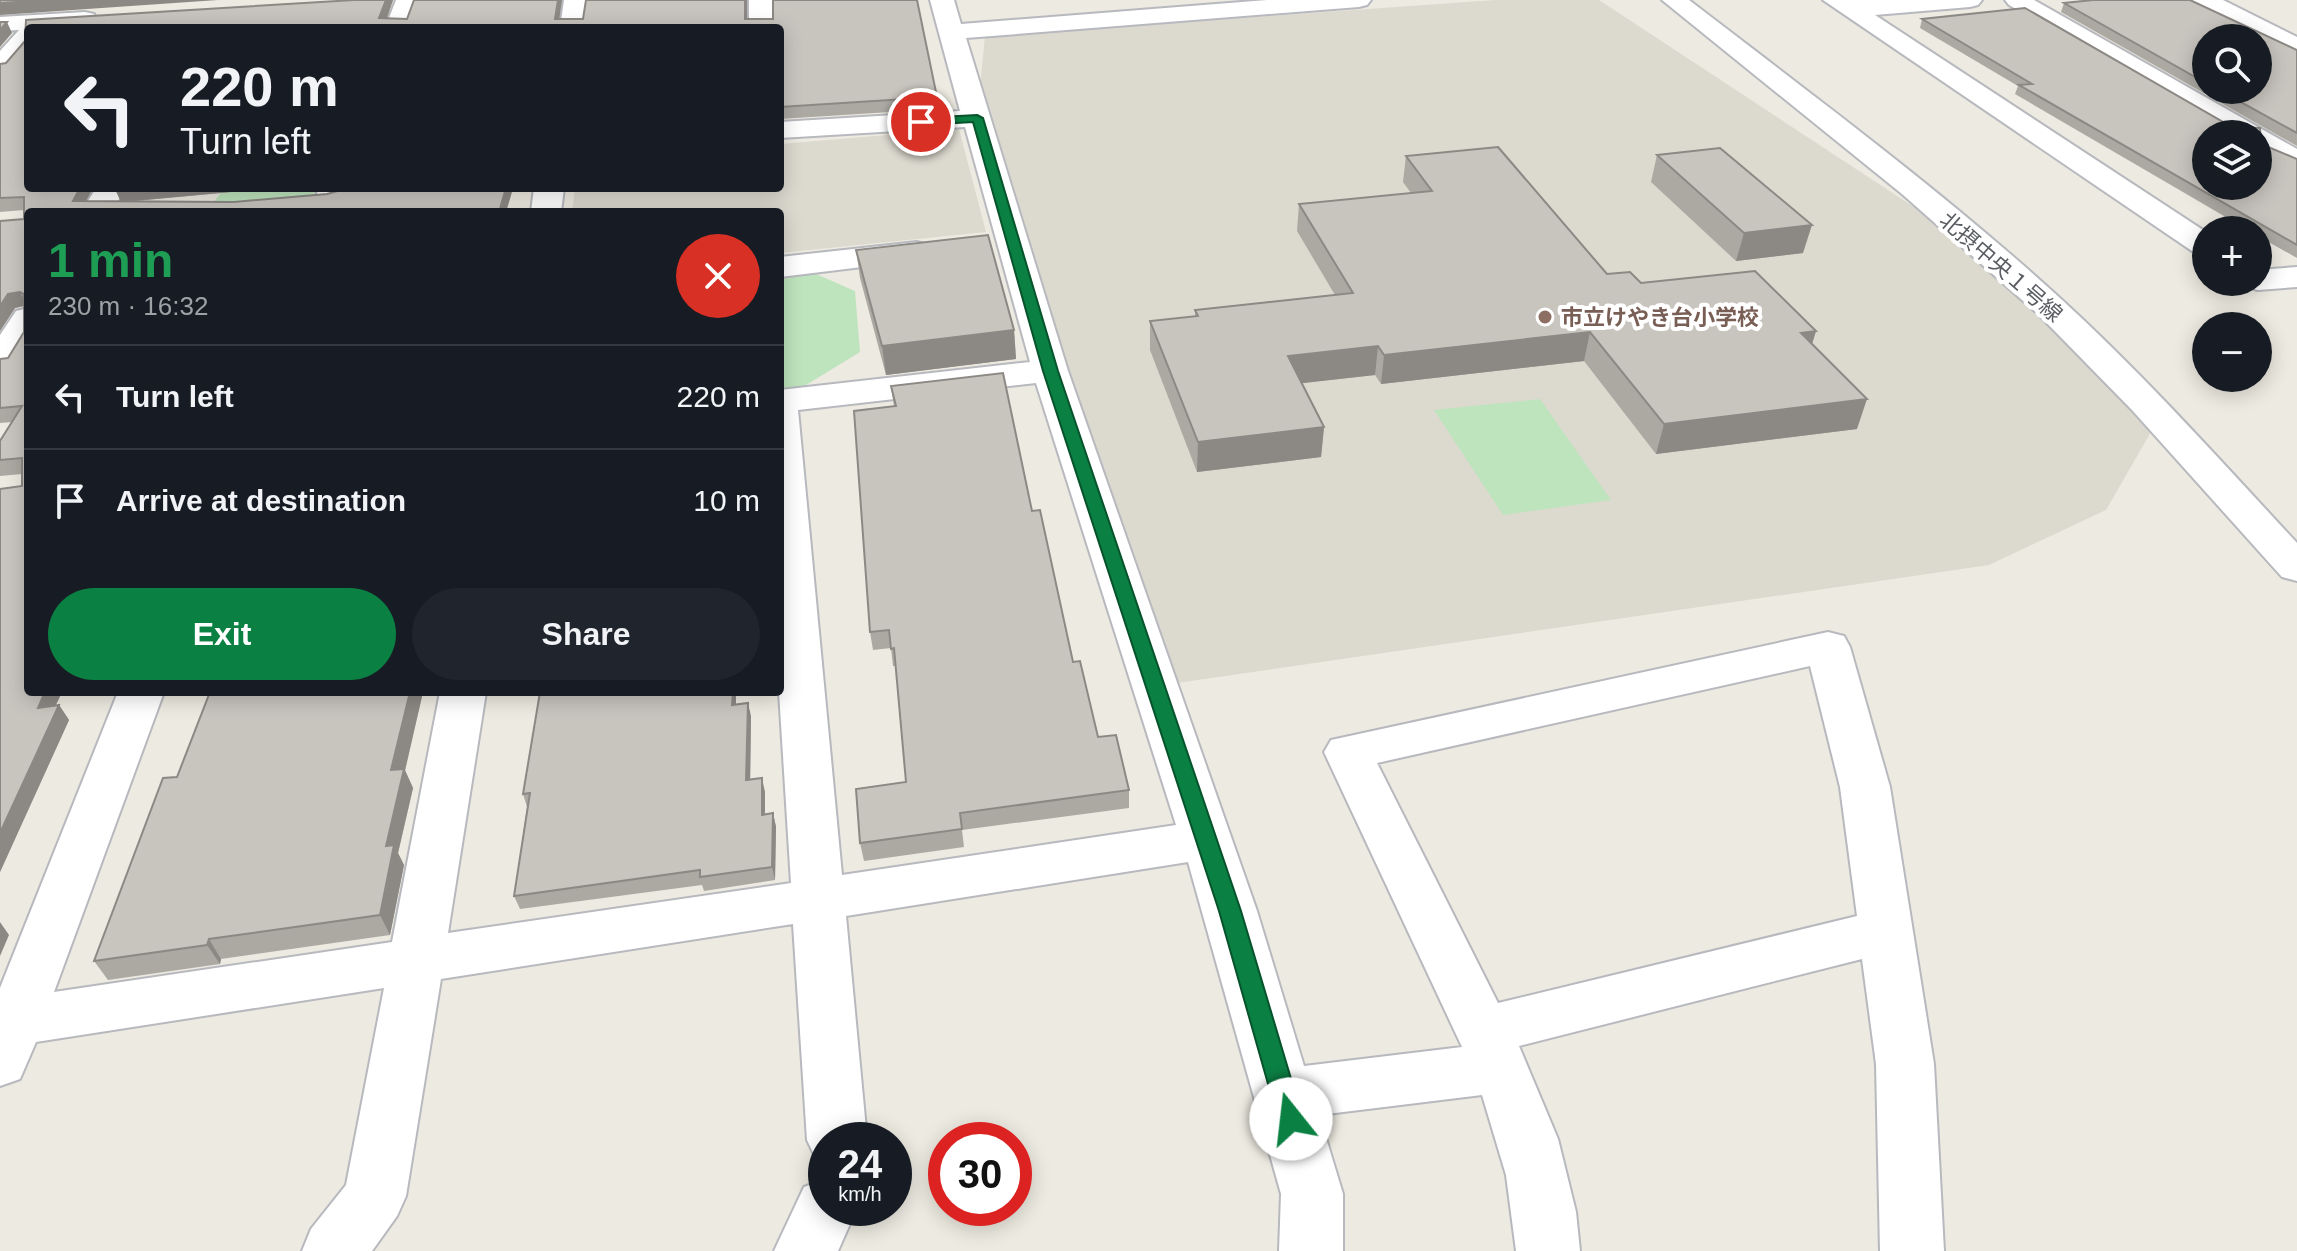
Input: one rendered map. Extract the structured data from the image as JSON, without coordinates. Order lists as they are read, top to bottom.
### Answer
{
  "streets": {
    "street": ["北摂中央１号線"]
  },
  "places": ["市立けやき台小学校"],
  "page": {
    "map_buttons": ["+", "−"],
    "turn": ["220 m", "Turn left"],
    "heading": ["1 min", "230 m · 16:32"],
    "list": [
      {
        "name": "Turn left",
        "value": "220 m"
      },
      {
        "name": "Arrive at destination",
        "value": "10 m"
      }
    ],
    "buttons": ["Exit", "Share"],
    "speed": "24 km/h",
    "limit": "30"
  }
}
